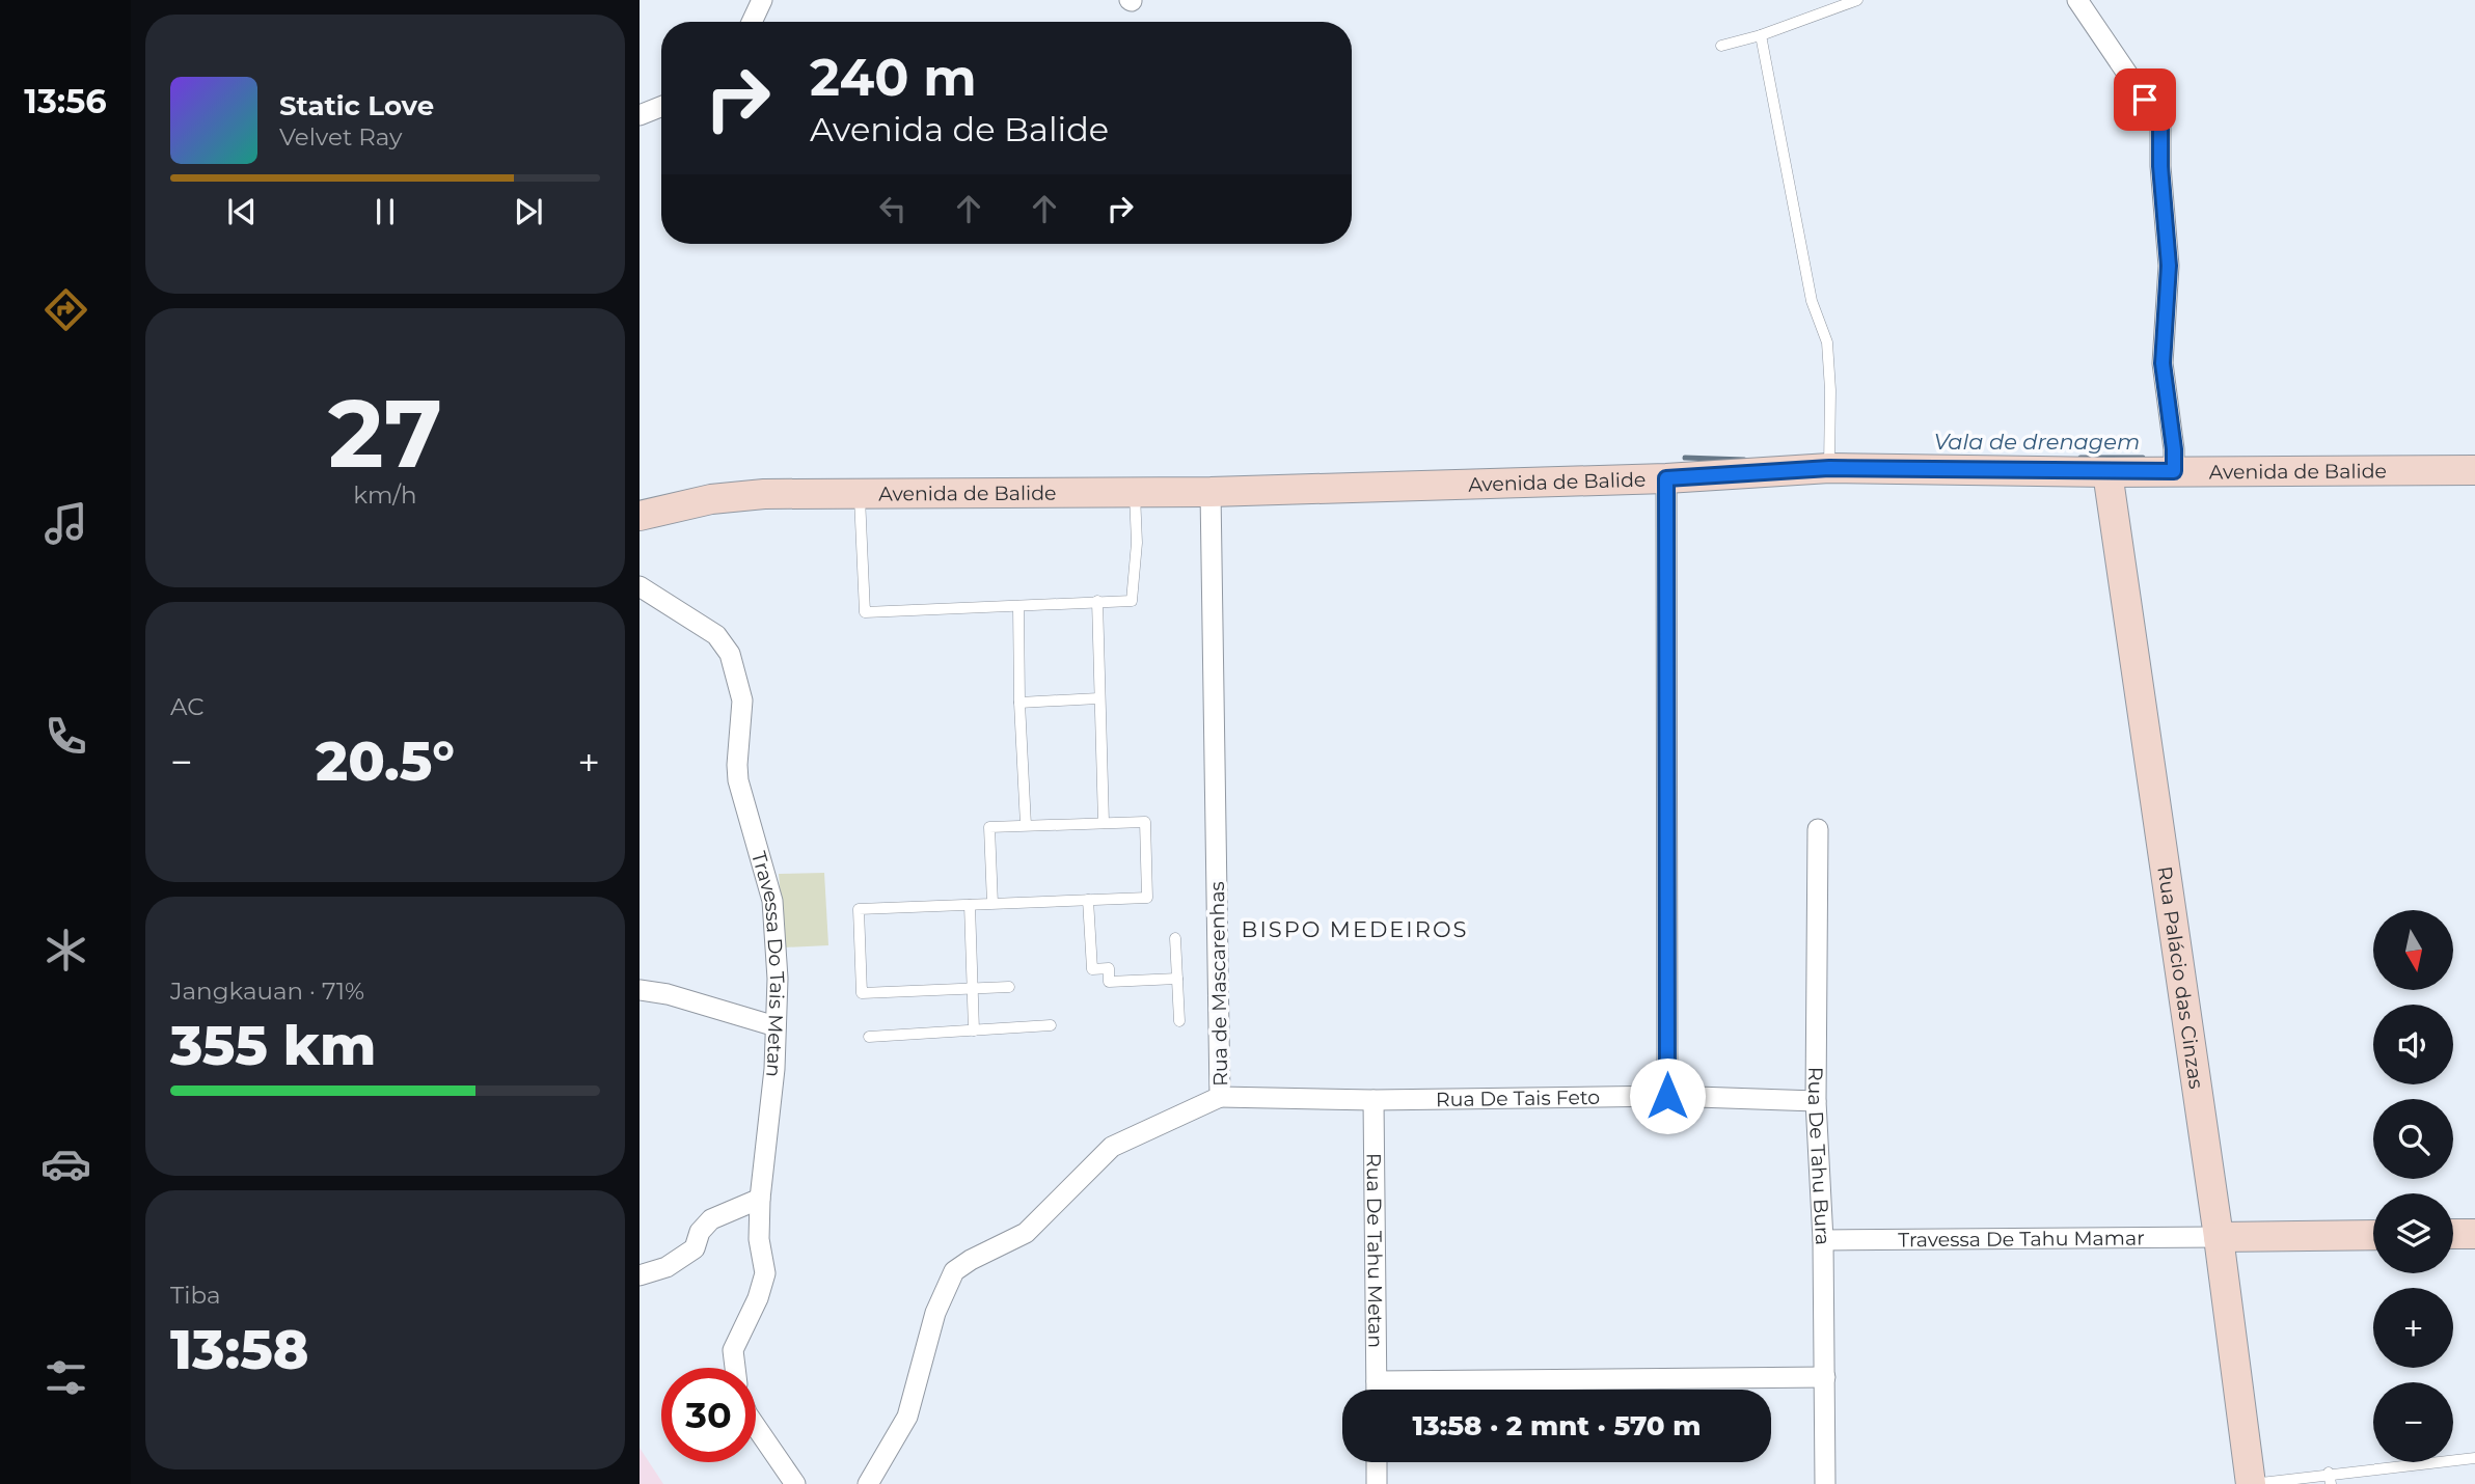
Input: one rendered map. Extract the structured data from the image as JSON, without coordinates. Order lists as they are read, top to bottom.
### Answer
{
  "streets": {
    "main road": ["Avenida de Balide", "Rua Palácio das Cinzas"],
    "street": [
      "Travessa Do Tais Metan",
      "Rua de Mascarenhas",
      "Rua De Tais Feto",
      "Rua De Tahu Bura",
      "Travessa De Tahu Mamar",
      "Rua De Tahu Metan"
    ]
  },
  "crossings": [
    ["Avenida de Balide", "Rua Palácio das Cinzas"],
    ["Avenida de Balide", "Rua de Mascarenhas"],
    ["Rua Palácio das Cinzas", "Travessa De Tahu Mamar"],
    ["Rua de Mascarenhas", "Rua De Tais Feto"],
    ["Rua De Tais Feto", "Rua De Tahu Bura"],
    ["Rua De Tais Feto", "Rua De Tahu Metan"],
    ["Rua De Tahu Bura", "Travessa De Tahu Mamar"]
  ],
  "districts": ["BISPO MEDEIROS"],
  "water": ["Vala de drenagem"],
  "north": "bottom",
  "page": {
    "tabs": "13:56",
    "turn": ["240 m", "Avenida de Balide"],
    "song": ["Static Love", "Velvet Ray"],
    "tile": [
      ["27", "km/h"],
      "AC",
      ["Jangkauan · 71%", "355 km"],
      ["Tiba", "13:58"]
    ],
    "heat": ["−", "20.5°", "+"],
    "map_buttons": ["+", "−"],
    "limit": "30",
    "trip": "13:58 · 2 mnt · 570 m"
  }
}
